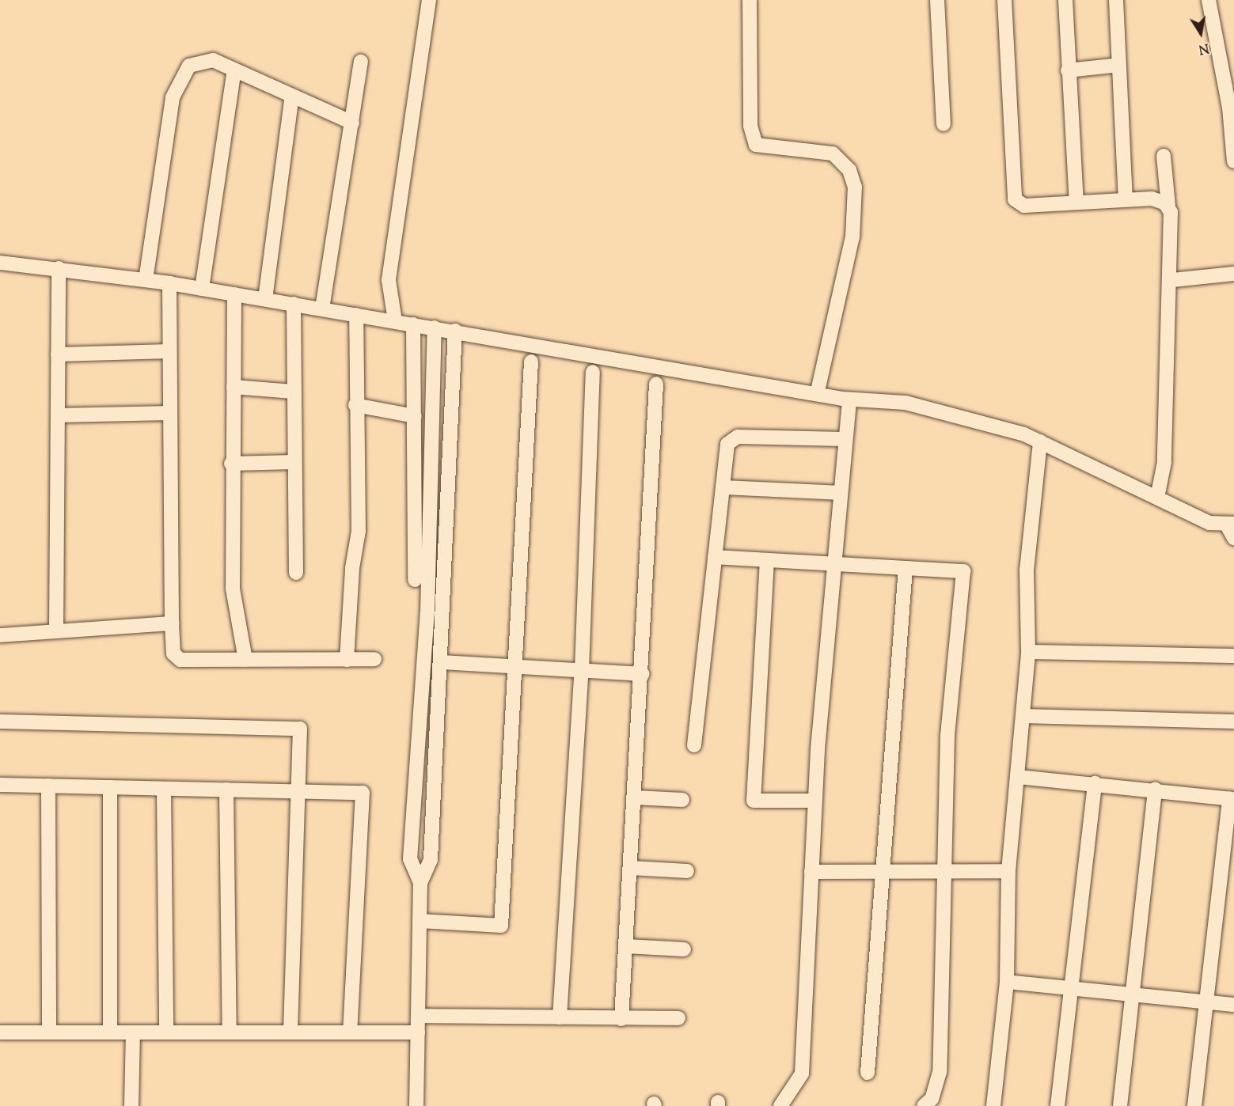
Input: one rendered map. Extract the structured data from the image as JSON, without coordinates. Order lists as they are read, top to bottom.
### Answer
{
  "north": "bottom"
}
